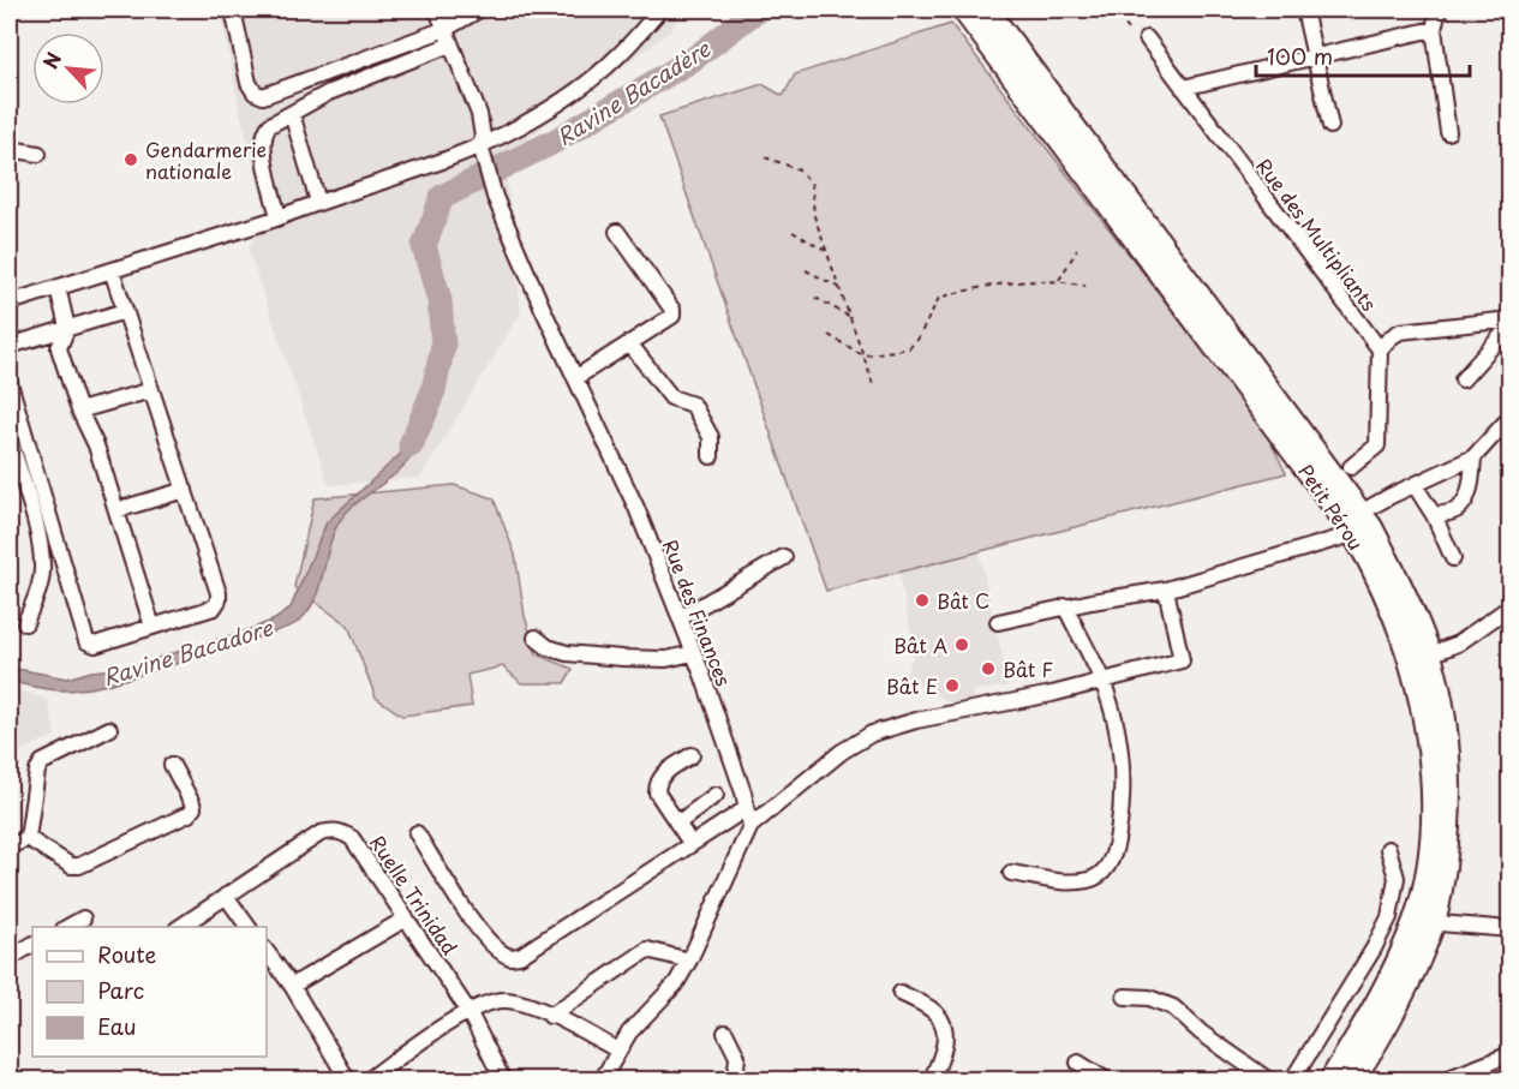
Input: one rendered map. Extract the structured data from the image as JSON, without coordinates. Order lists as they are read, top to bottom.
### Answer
{
  "streets": {
    "highway": ["Petit Pérou"],
    "street": ["Rue des Multipliants", "Rue des Finances", "Ruelle Trinidad"]
  },
  "water": ["Ravine Bacadère", "Ravine Bacadore"],
  "places": [
    "Gendarmerie nationale",
    "Bât C",
    "Bât A",
    "Bât F",
    "Bât E"
  ],
  "legend": ["Route", "Parc", "Eau"],
  "scale_bar": "100 m",
  "north": "top left"
}
